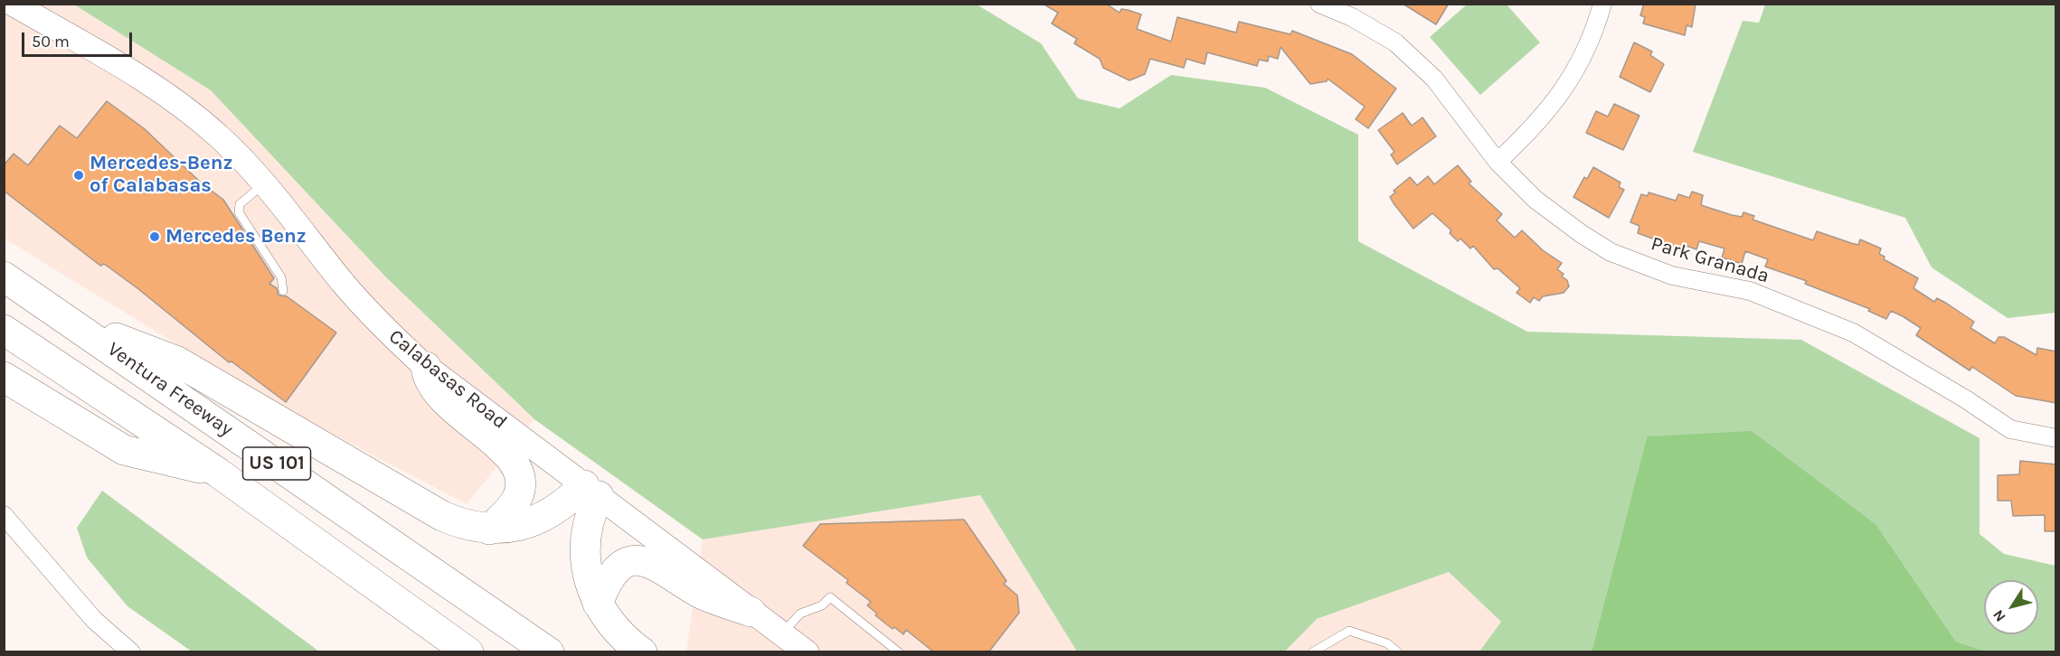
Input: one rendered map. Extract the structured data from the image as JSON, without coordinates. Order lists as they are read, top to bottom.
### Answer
{
  "streets": {
    "highway": ["Ventura Freeway", "US 101"],
    "main road": ["Calabasas Road"],
    "street": ["Park Granada"]
  },
  "places": ["Mercedes-Benz of Calabasas", "Mercedes Benz"],
  "scale_bar": "50 m",
  "north": "bottom left"
}
